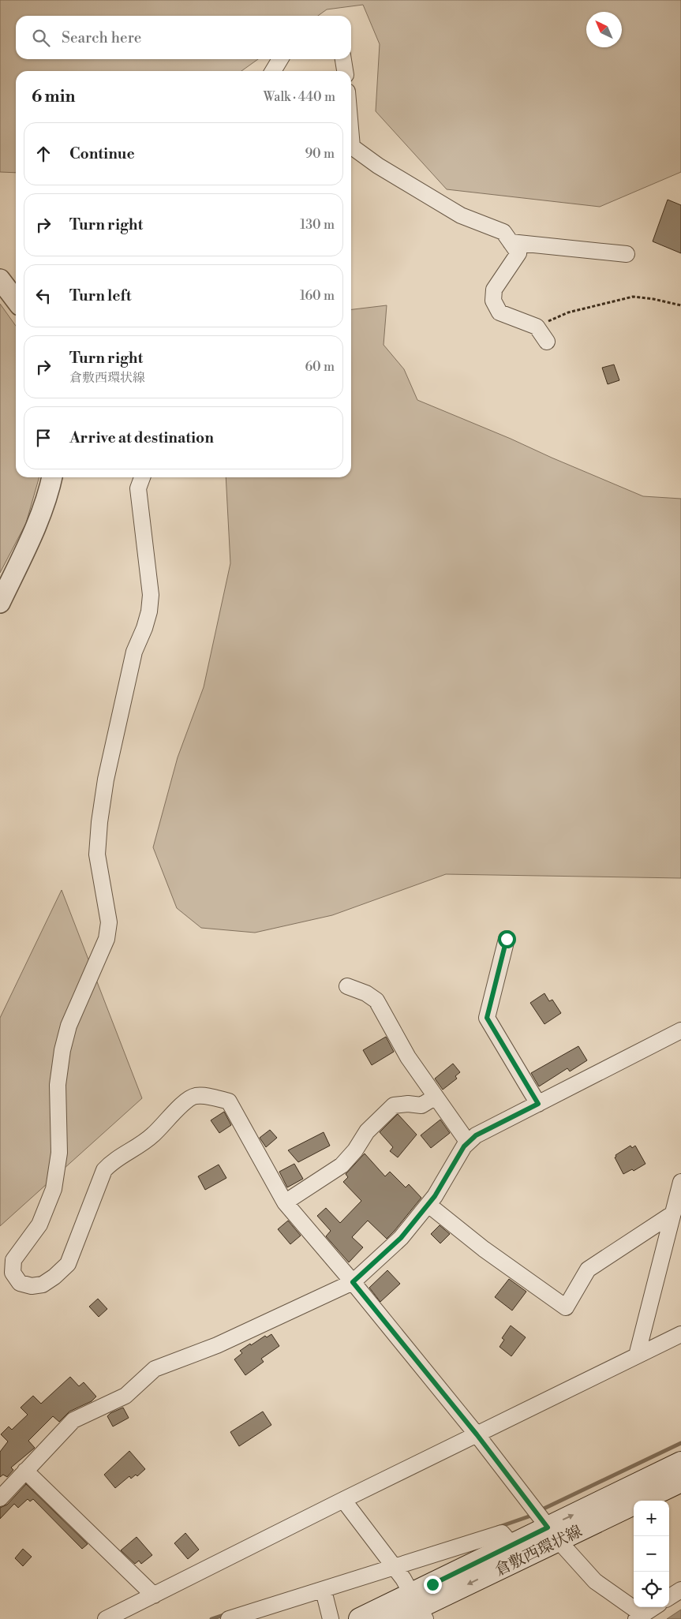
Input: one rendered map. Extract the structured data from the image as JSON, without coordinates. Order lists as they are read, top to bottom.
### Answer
{
  "streets": {
    "main road": ["倉敷西環状線"]
  },
  "north": "top left",
  "page": {
    "search": "Search here",
    "heading": ["6 min", "Walk · 440 m"],
    "list": [
      ["Continue", "90 m"],
      ["Turn right", "130 m"],
      ["Turn left", "160 m"],
      ["Turn right", "倉敷西環状線", "60 m"],
      "Arrive at destination"
    ],
    "map_buttons": ["+", "−"]
  }
}
